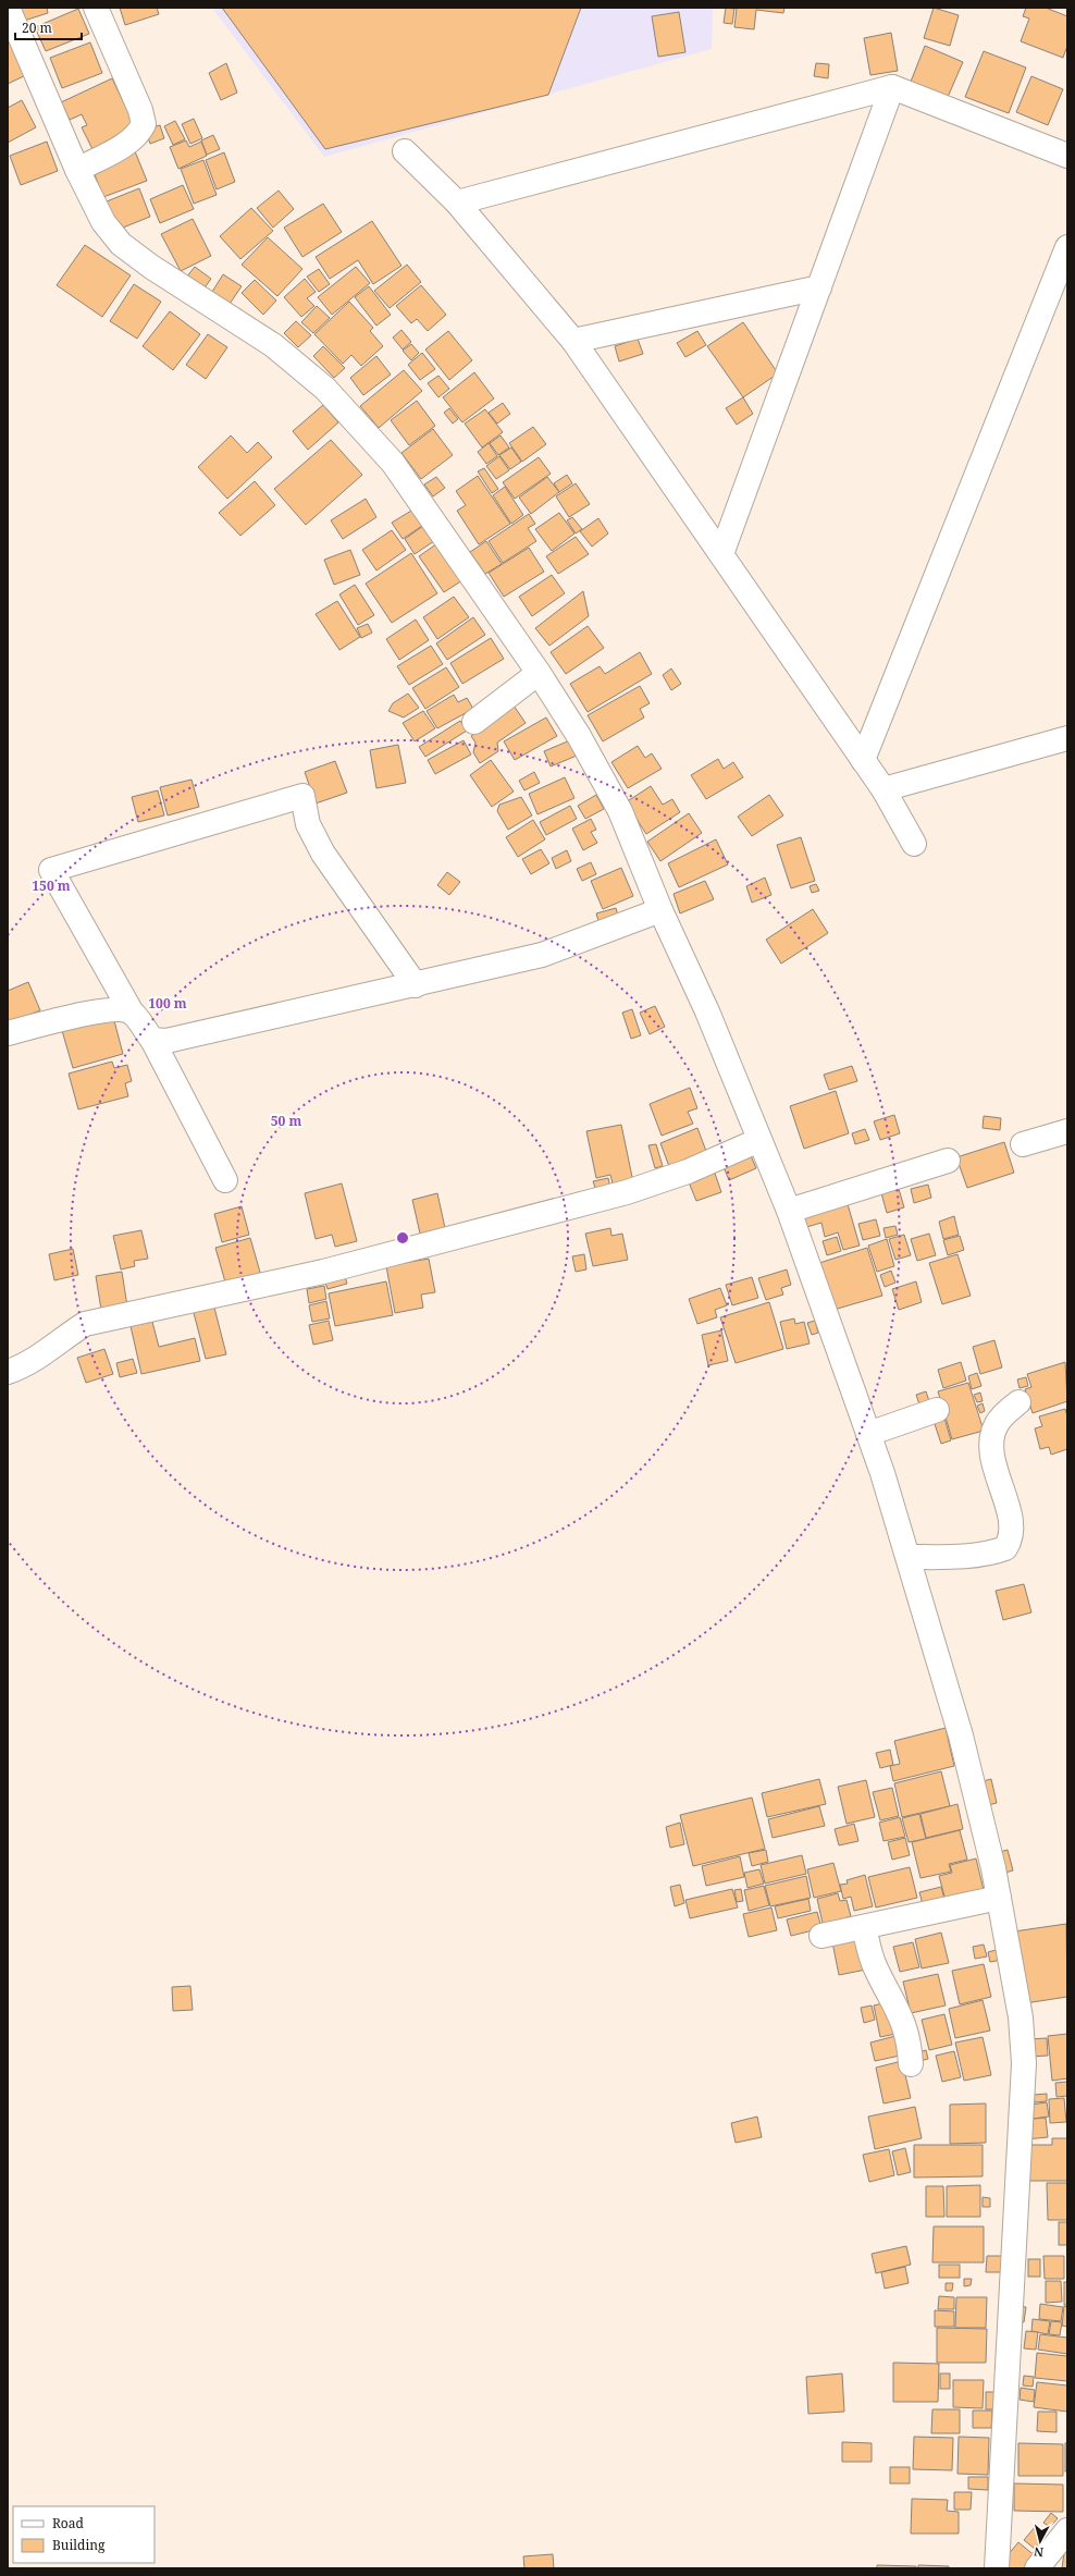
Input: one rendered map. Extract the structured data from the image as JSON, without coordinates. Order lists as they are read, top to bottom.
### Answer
{
  "legend": ["Road", "Building"],
  "scale_bar": "20 m",
  "north": "bottom",
  "rings": ["150 m", "100 m", "50 m"]
}
